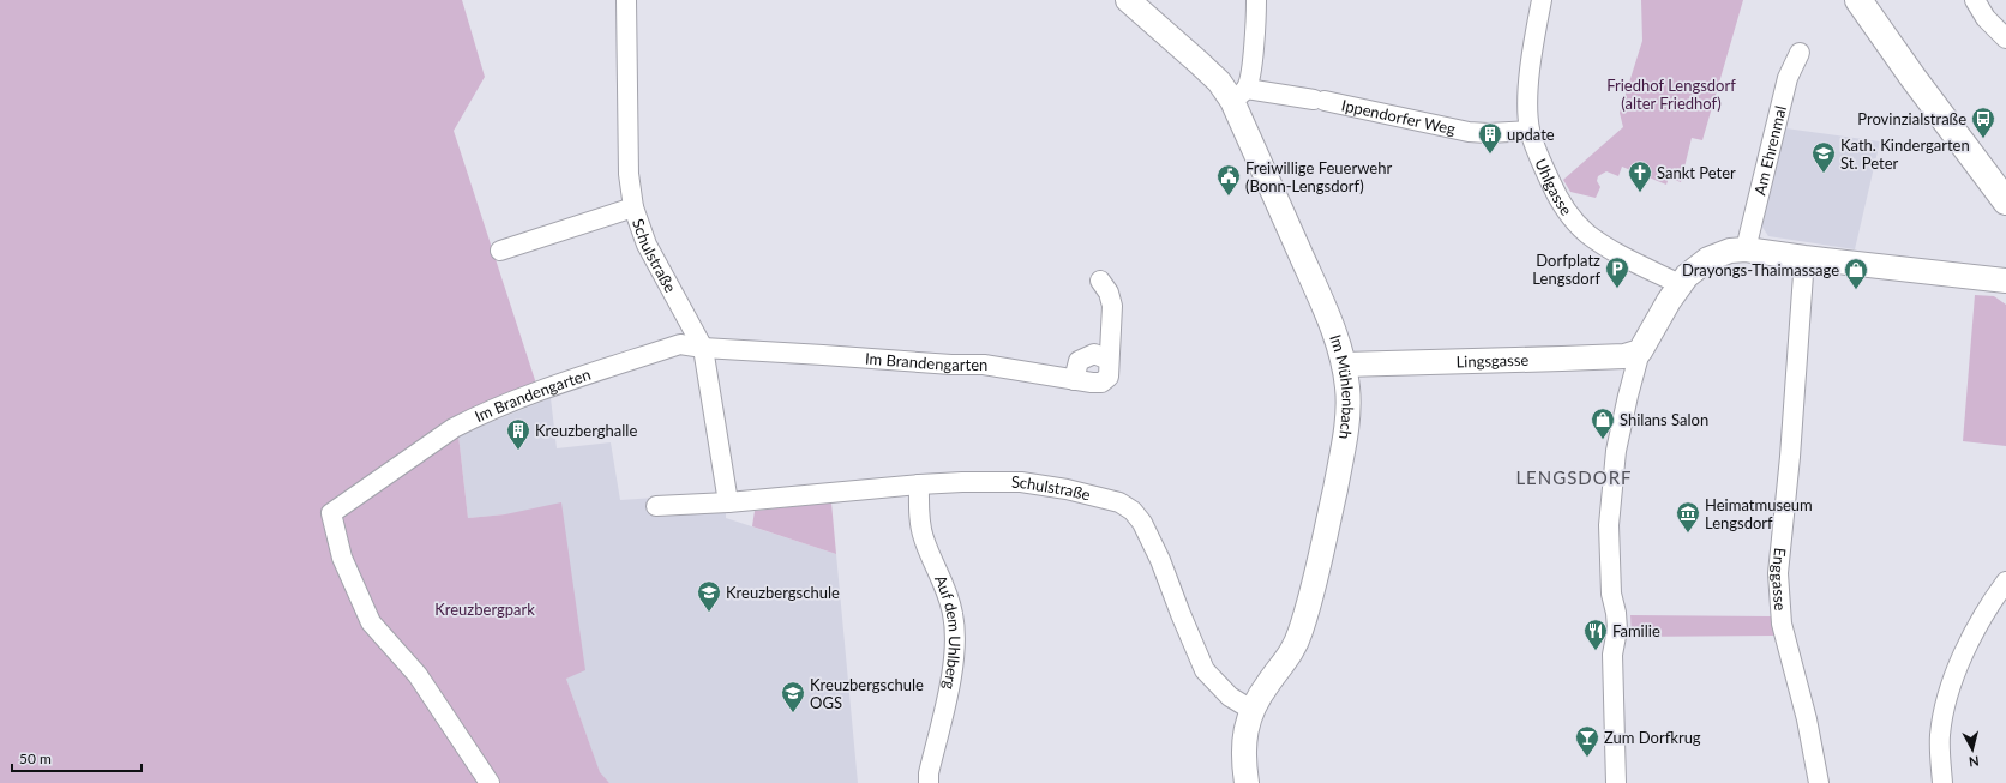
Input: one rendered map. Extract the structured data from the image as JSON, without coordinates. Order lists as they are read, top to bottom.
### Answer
{
  "streets": {
    "street": [
      "Ippendorfer Weg",
      "Am Ehrenmal",
      "Uhlgasse",
      "Schulstraße",
      "Lingsgasse",
      "Im Brandengarten",
      "Im Mühlenbach",
      "Enggasse",
      "Auf dem Uhlberg"
    ]
  },
  "crossings": [
    ["Ippendorfer Weg", "Uhlgasse"],
    ["Ippendorfer Weg", "Im Mühlenbach"],
    ["Schulstraße", "Im Brandengarten"],
    ["Schulstraße", "Im Mühlenbach"],
    ["Schulstraße", "Auf dem Uhlberg"],
    ["Lingsgasse", "Im Mühlenbach"]
  ],
  "districts": ["LENGSDORF"],
  "parks": ["Friedhof Lengsdorf (alter Friedhof)", "Kreuzbergpark"],
  "places": {
    "bus stop": ["Provinzialstraße"],
    "building": ["update", "Kreuzberghalle"],
    "school or university": ["Kath. Kindergarten St. Peter", "Kreuzbergschule", "Kreuzbergschule OGS"],
    "church": ["Sankt Peter"],
    "public building": ["Freiwillige Feuerwehr (Bonn-Lengsdorf)"],
    "parking": ["Dorfplatz Lengsdorf"],
    "shop": ["Drayongs-Thaimassage", "Shilans Salon"],
    "museum": ["Heimatmuseum Lengsdorf"],
    "restaurant": ["Familie"],
    "bar": ["Zum Dorfkrug"]
  },
  "scale_bar": "50 m",
  "north": "bottom"
}
